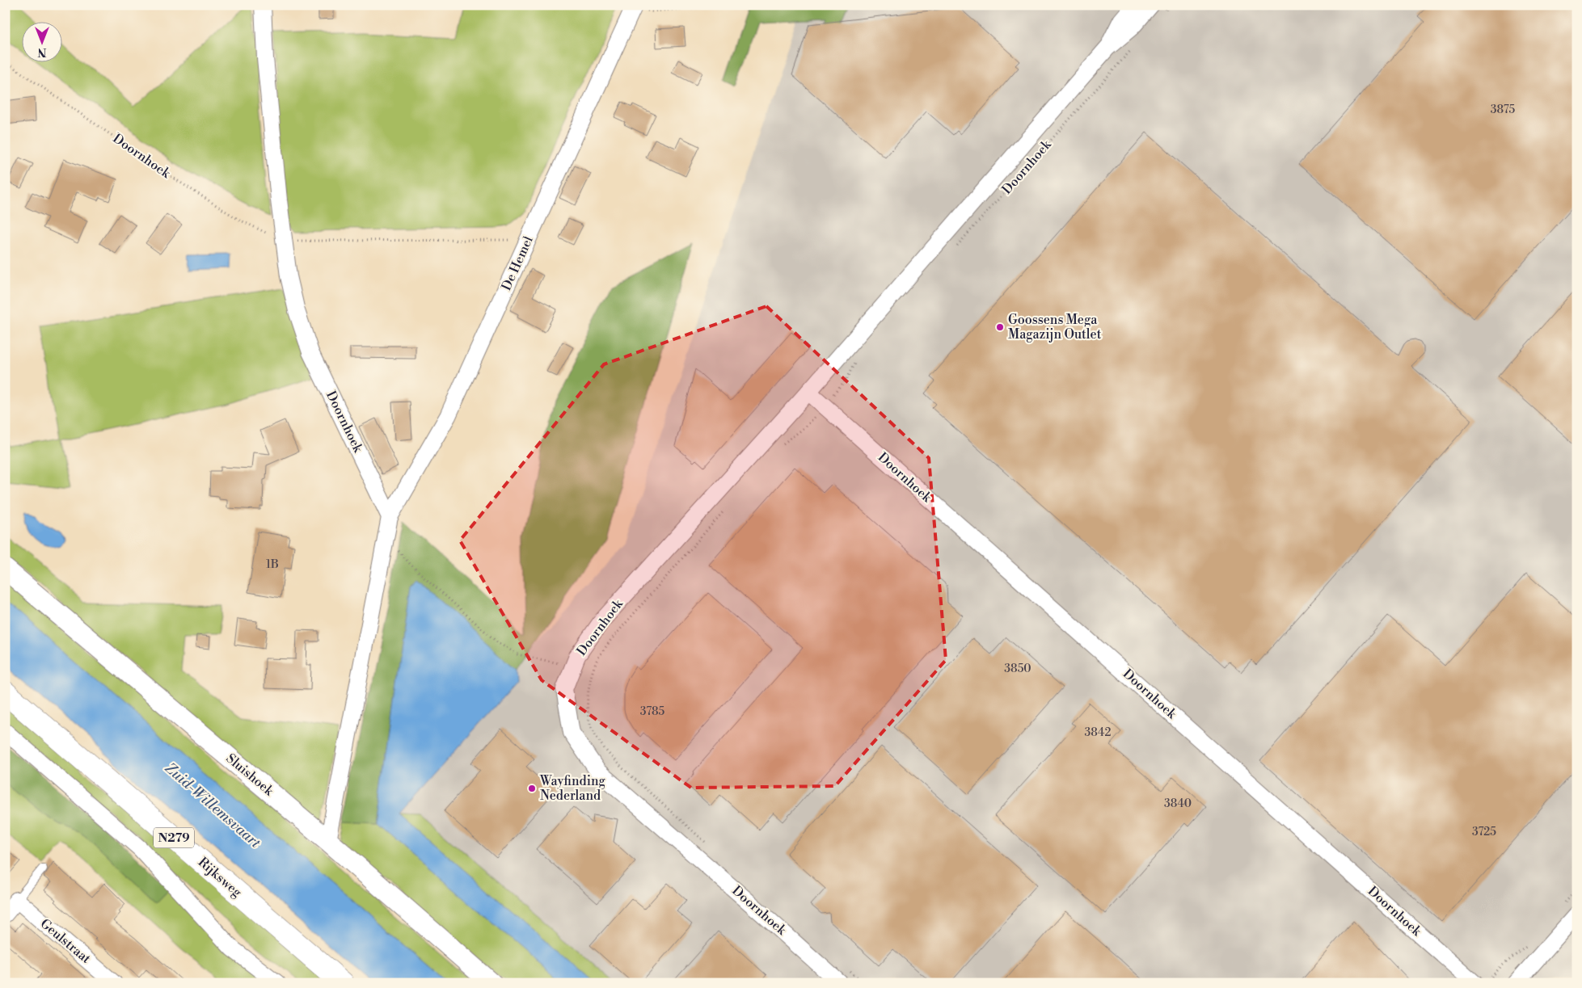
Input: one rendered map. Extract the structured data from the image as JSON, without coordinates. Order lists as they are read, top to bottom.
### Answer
{
  "streets": {
    "main road": ["N279", "Rijksweg"],
    "street": [
      "Doornhoek",
      "De Hemel",
      "Sluishoek",
      "Geulstraat"
    ]
  },
  "crossings": [
    ["Doornhoek", "De Hemel"]
  ],
  "water": ["Zuid-Willemsvaart"],
  "places": ["Goossens Mega Magazijn Outlet", "Wayfinding Nederland"],
  "house_numbers": [
    "3875",
    "1B",
    "3850",
    "3785",
    "3842",
    "3840",
    "3725"
  ],
  "north": "bottom"
}
